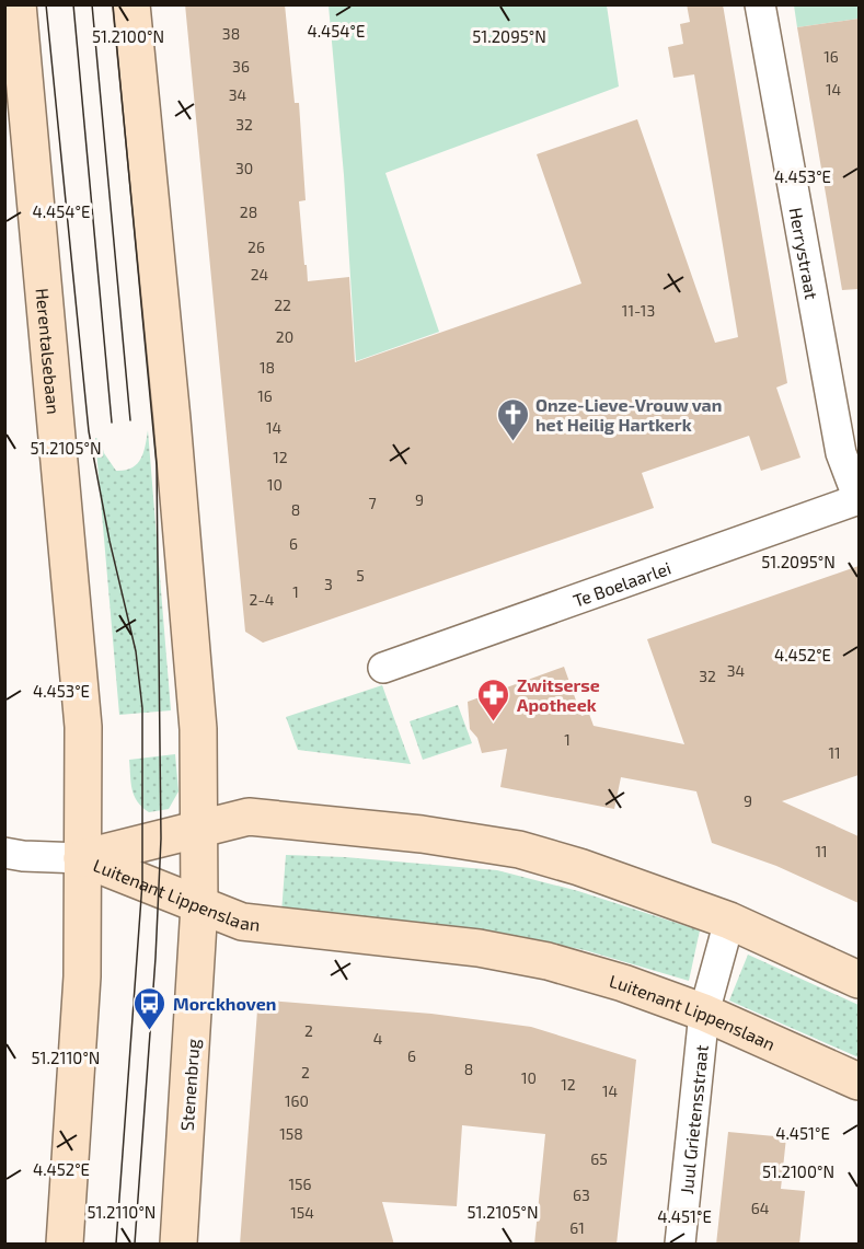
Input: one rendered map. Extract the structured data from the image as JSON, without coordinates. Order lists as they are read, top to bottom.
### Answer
{
  "streets": {
    "main road": ["Herentalsebaan", "Luitenant Lippenslaan", "Stenenbrug"],
    "street": ["Herrystraat", "Te Boelaarlei", "Juul Grietensstraat"]
  },
  "crossings": [
    ["Herrystraat", "Te Boelaarlei"],
    ["Herentalsebaan", "Luitenant Lippenslaan"],
    ["Luitenant Lippenslaan", "Stenenbrug"],
    ["Luitenant Lippenslaan", "Juul Grietensstraat"]
  ],
  "places": {
    "church": ["Onze-Lieve-Vrouw van het Heilig Hartkerk"],
    "pharmacy": ["Zwitserse Apotheek"],
    "bus stop": ["Morckhoven"]
  },
  "house_numbers": [
    "38",
    "16",
    "36",
    "14",
    "34",
    "32",
    "30",
    "28",
    "26",
    "24",
    "22",
    "11-13",
    "20",
    "18",
    "16",
    "14",
    "12",
    "10",
    "9",
    "7",
    "8",
    "6",
    "5",
    "3",
    "1",
    "2-4",
    "34",
    "32",
    "1",
    "11",
    "9",
    "11",
    "2",
    "4",
    "6",
    "8",
    "2",
    "10",
    "12",
    "14",
    "160",
    "158",
    "65",
    "156",
    "63",
    "64",
    "154",
    "61"
  ],
  "coordinates": [
    "4.454°E",
    "51.2100°N",
    "51.2095°N",
    "4.453°E",
    "51.2105°N",
    "4.452°E",
    "51.2110°N",
    "4.451°E"
  ]
}
